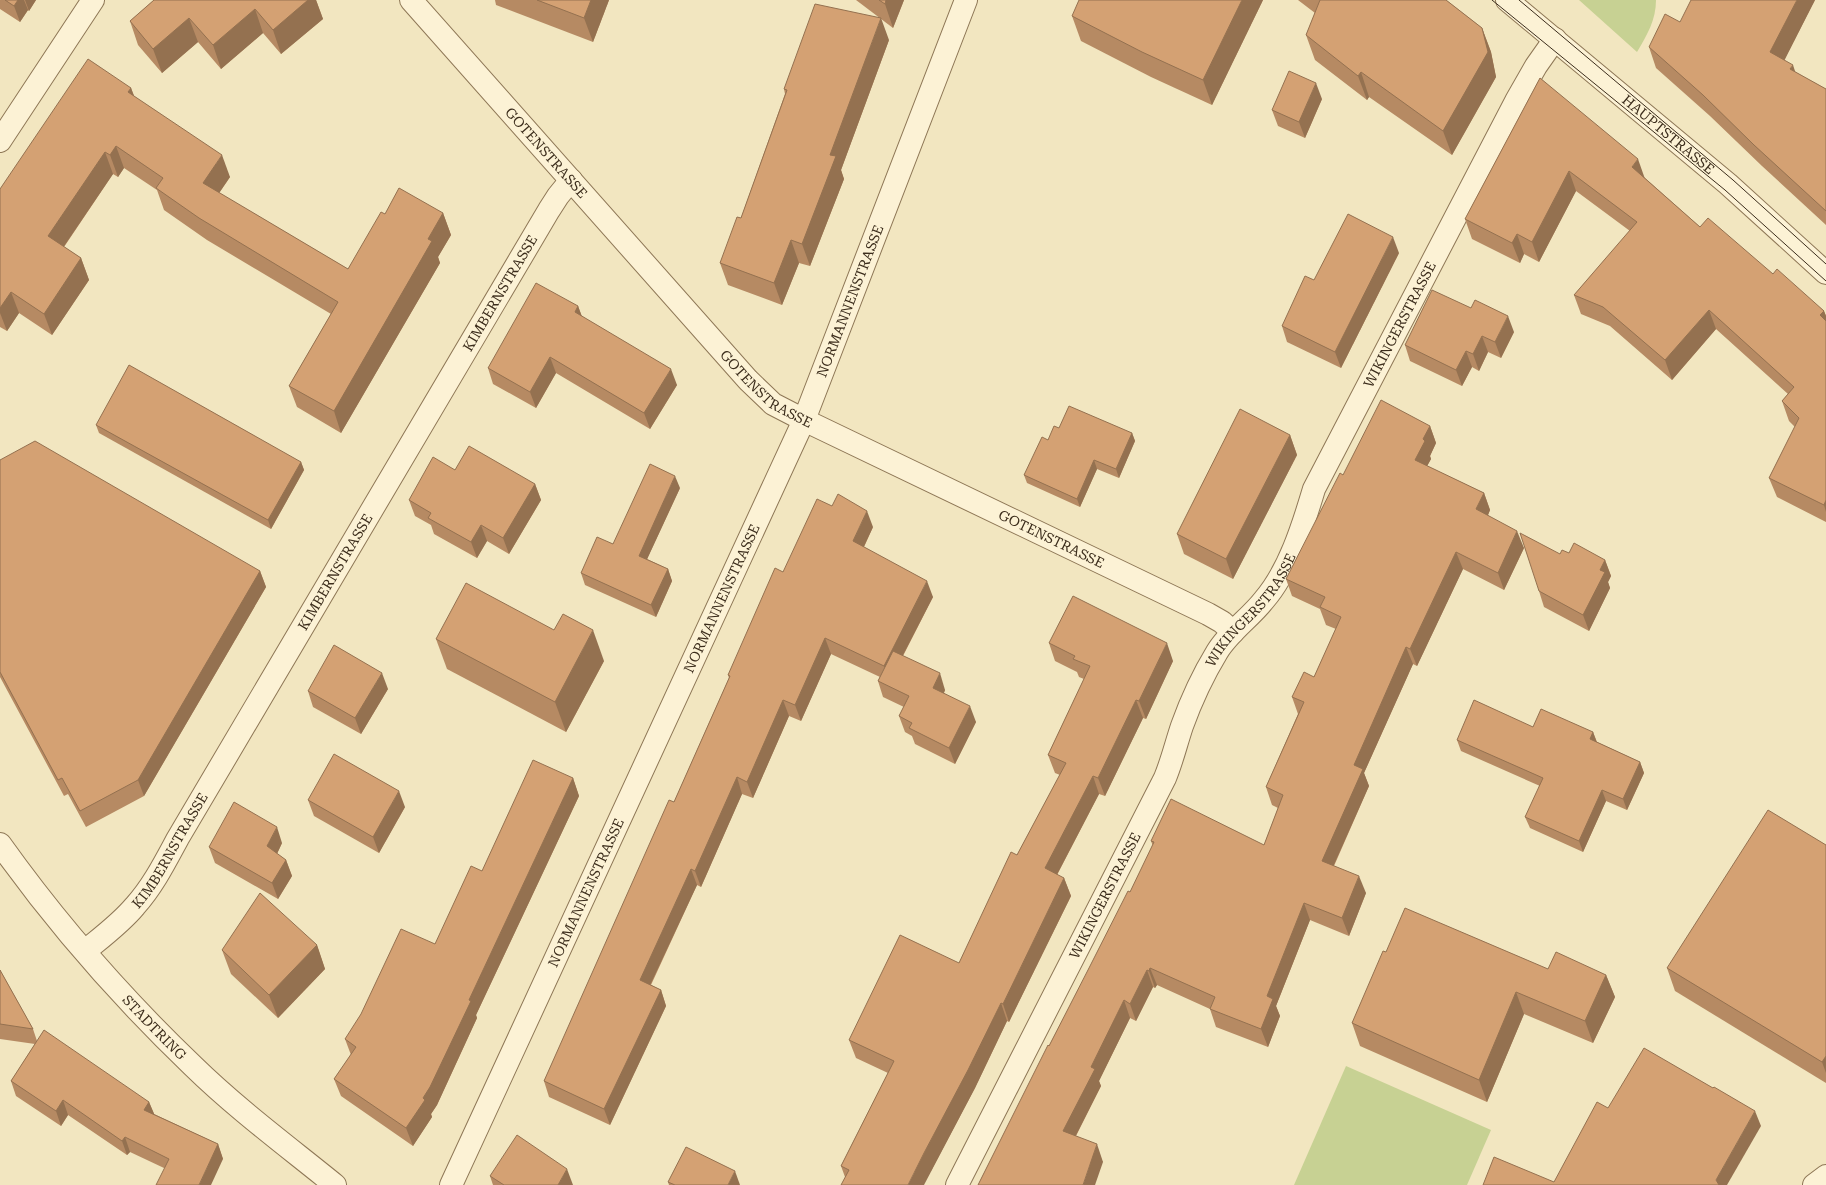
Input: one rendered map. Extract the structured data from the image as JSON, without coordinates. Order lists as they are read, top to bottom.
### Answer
{
  "streets": {
    "street": [
      "HAUPTSTRASSE",
      "GOTENSTRASSE",
      "KIMBERNSTRASSE",
      "NORMANNENSTRASSE",
      "WIKINGERSTRASSE",
      "STADTRING"
    ]
  },
  "crossings": [
    ["HAUPTSTRASSE", "WIKINGERSTRASSE"],
    ["GOTENSTRASSE", "KIMBERNSTRASSE"],
    ["GOTENSTRASSE", "NORMANNENSTRASSE"],
    ["GOTENSTRASSE", "WIKINGERSTRASSE"],
    ["KIMBERNSTRASSE", "STADTRING"]
  ]
}
